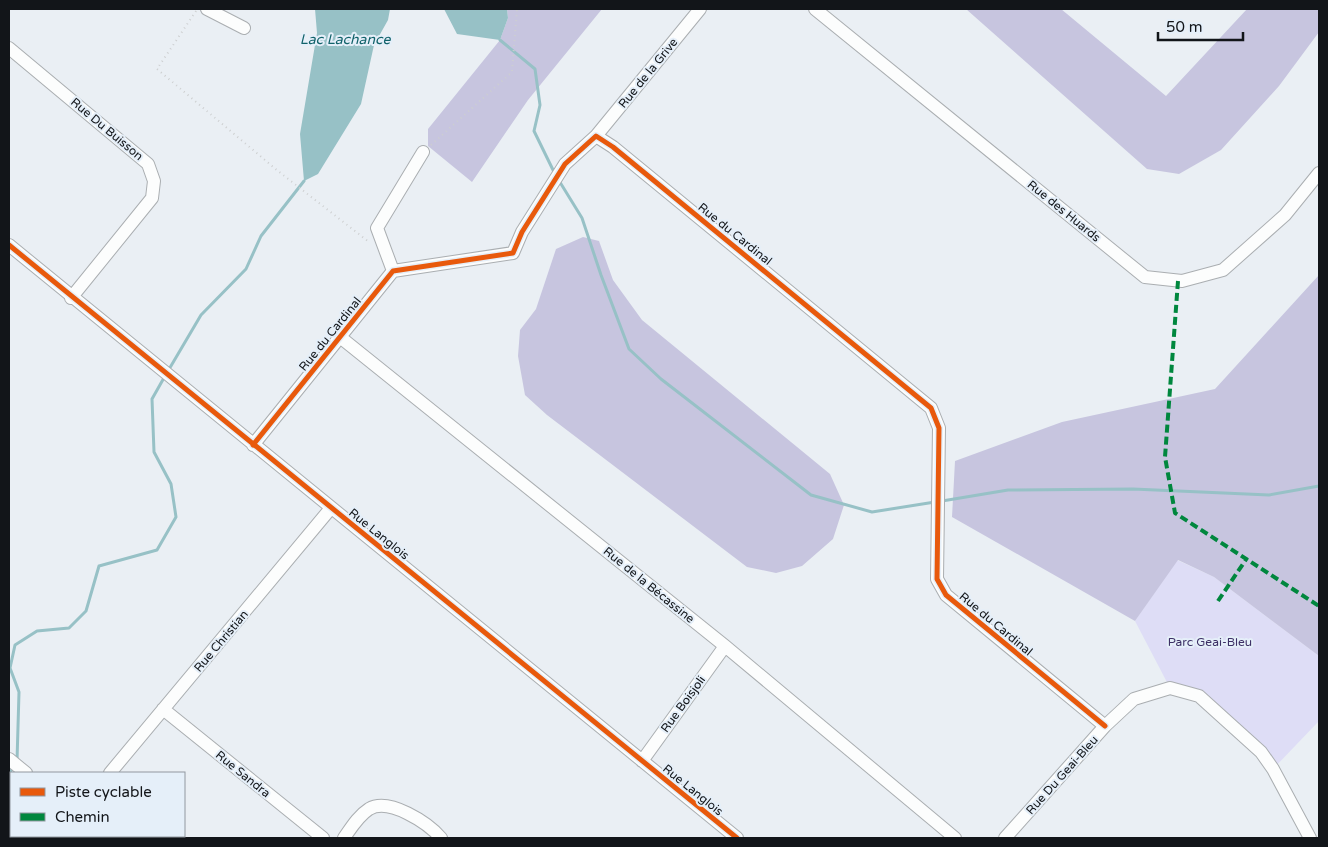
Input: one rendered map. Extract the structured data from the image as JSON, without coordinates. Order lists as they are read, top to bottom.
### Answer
{
  "streets": {
    "street": [
      "Rue de la Grive",
      "Rue Du Buisson",
      "Rue des Huards",
      "Rue du Cardinal",
      "Rue Langlois",
      "Rue de la Bécassine",
      "Rue Christian",
      "Rue Boisjoli",
      "Rue Sandra",
      "Rue Du Geai-Bleu"
    ]
  },
  "crossings": [
    ["Rue de la Grive", "Rue du Cardinal"],
    ["Rue Du Buisson", "Rue Langlois"],
    ["Rue du Cardinal", "Rue Langlois"],
    ["Rue du Cardinal", "Rue de la Bécassine"],
    ["Rue du Cardinal", "Rue Du Geai-Bleu"],
    ["Rue Langlois", "Rue Christian"],
    ["Rue Langlois", "Rue Boisjoli"],
    ["Rue de la Bécassine", "Rue Boisjoli"],
    ["Rue Christian", "Rue Sandra"]
  ],
  "water": ["Lac Lachance"],
  "parks": ["Parc Geai-Bleu"],
  "legend": ["Piste cyclable", "Chemin"],
  "scale_bar": "50 m"
}
